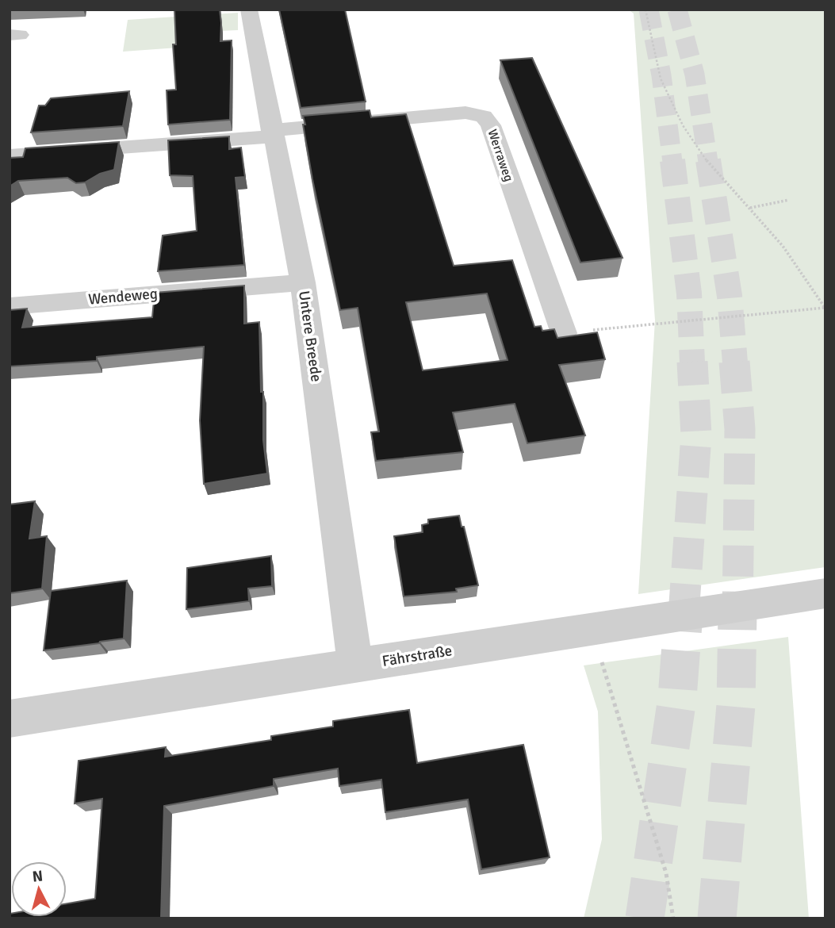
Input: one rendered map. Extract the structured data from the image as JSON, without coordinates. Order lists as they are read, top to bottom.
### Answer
{
  "streets": {
    "street": [
      "Werraweg",
      "Wendeweg",
      "Untere Breede",
      "Fährstraße"
    ]
  },
  "crossings": [
    ["Werraweg", "Untere Breede"],
    ["Wendeweg", "Untere Breede"],
    ["Untere Breede", "Fährstraße"]
  ],
  "north": "top"
}
